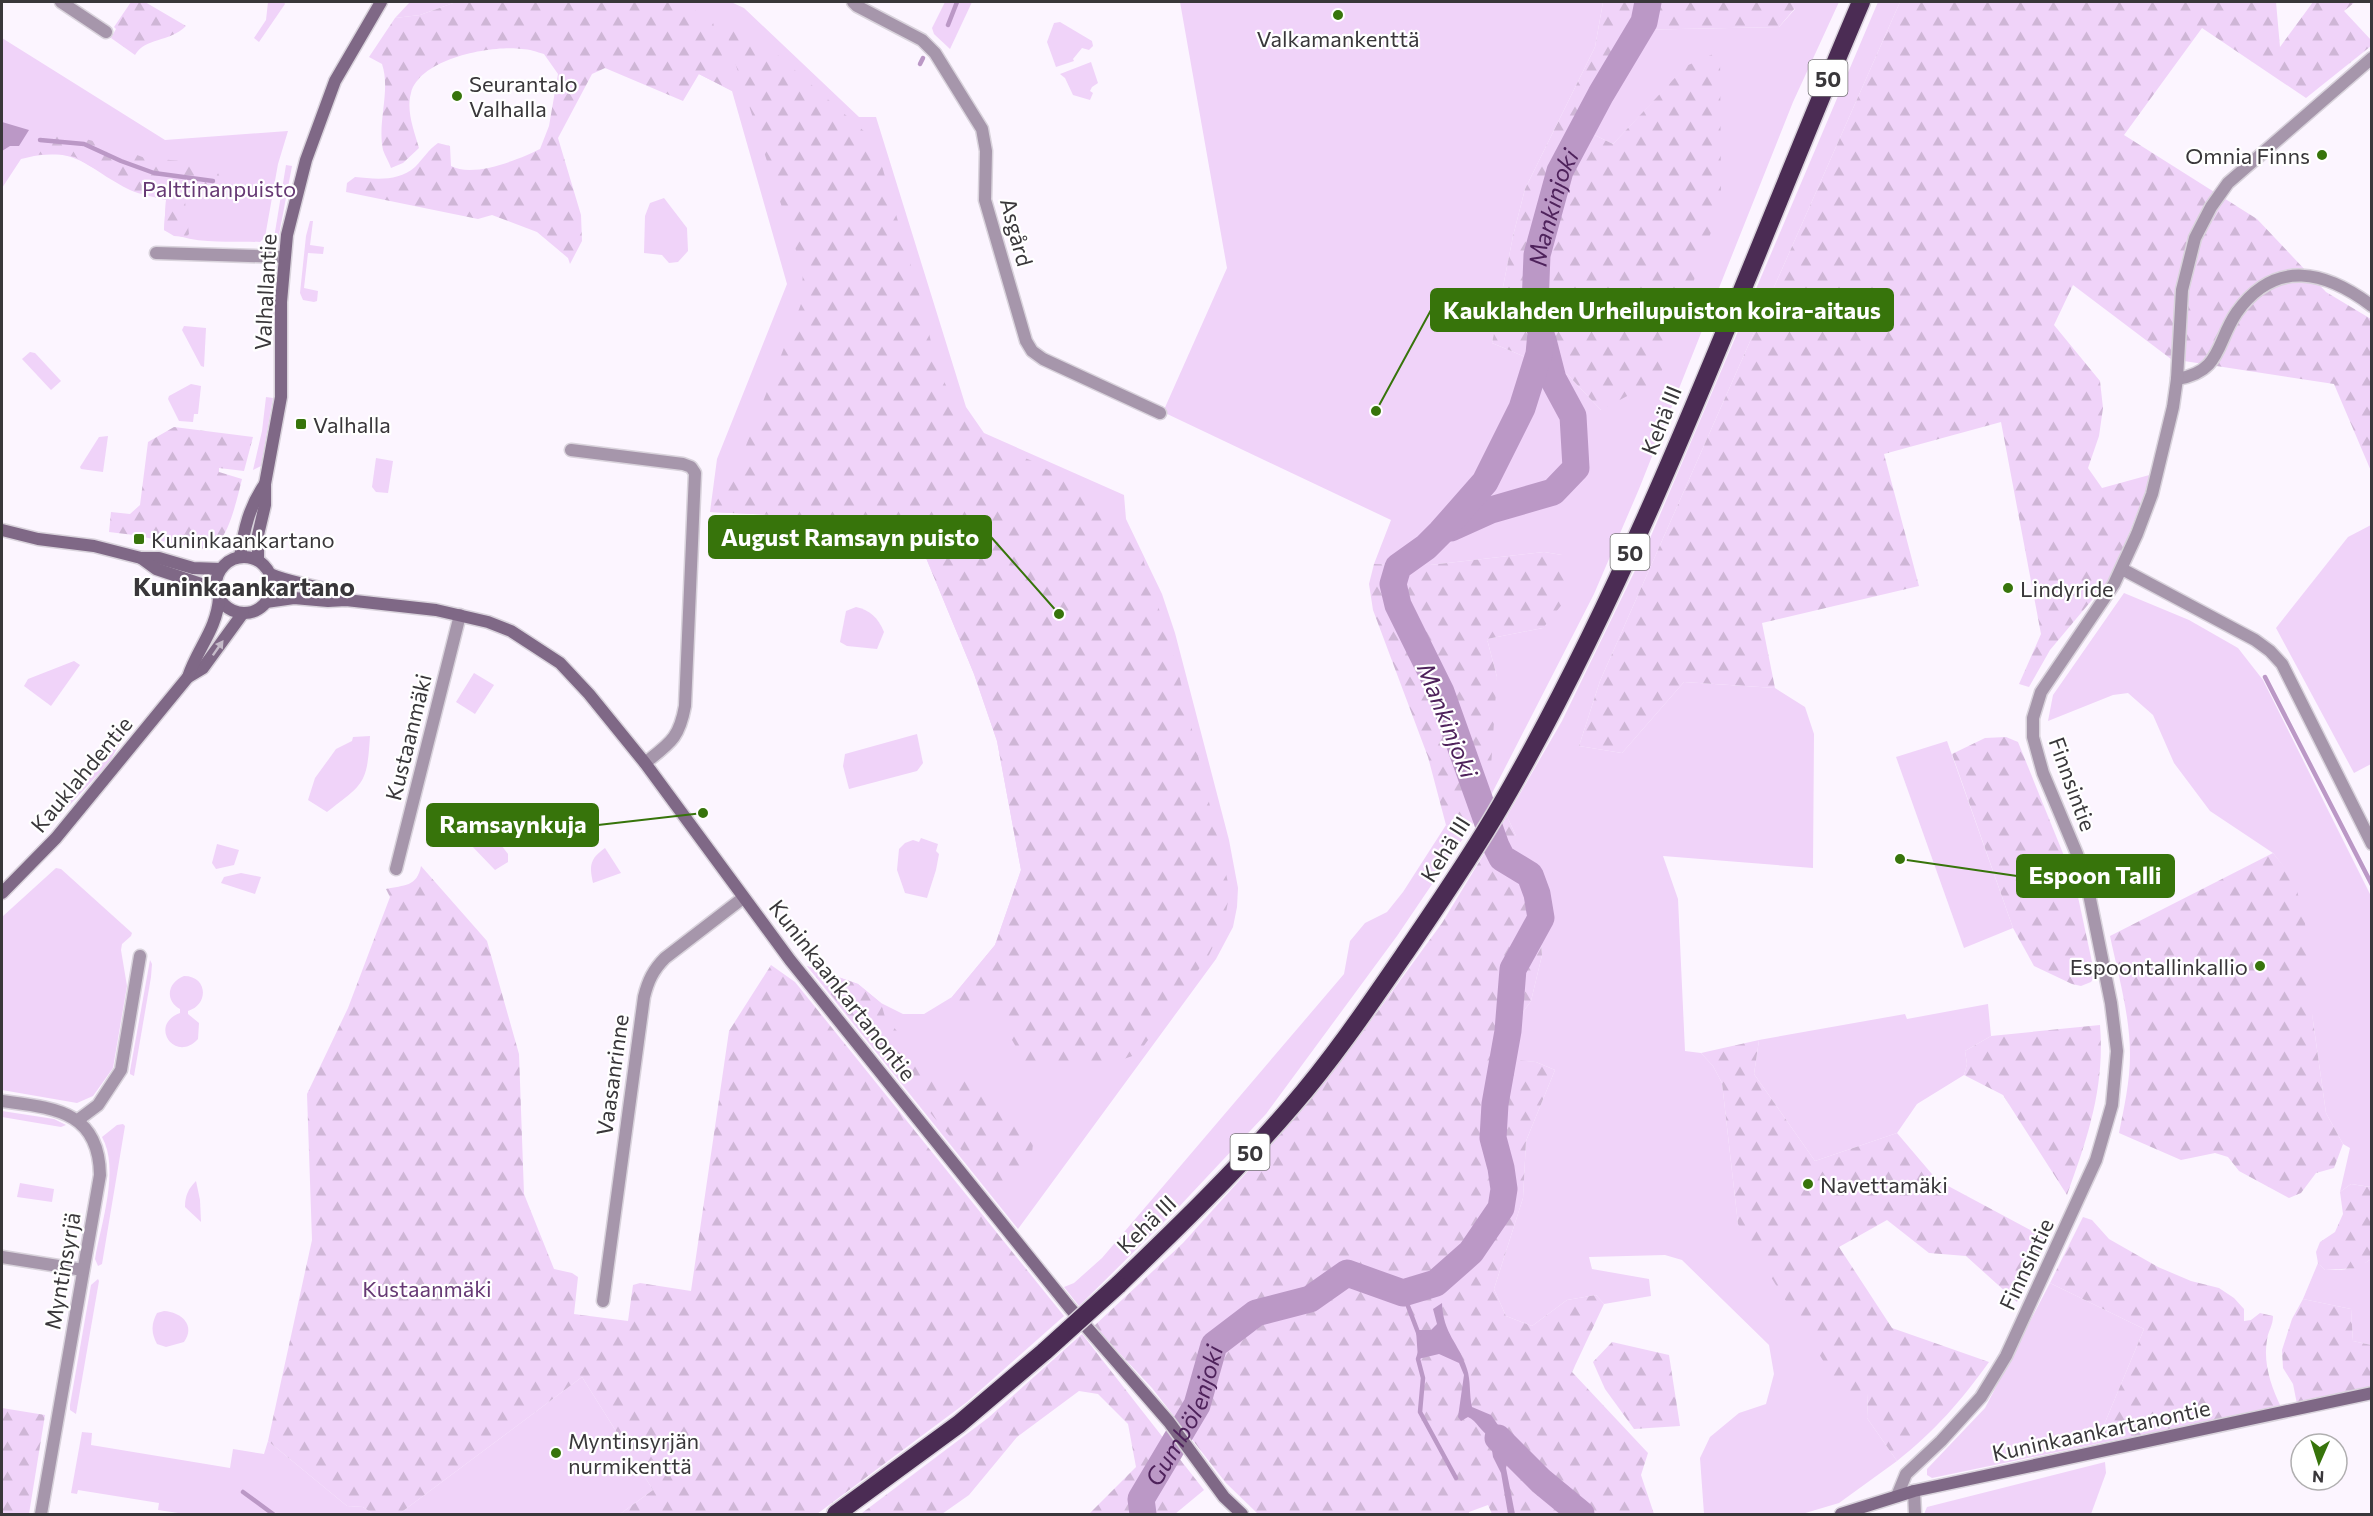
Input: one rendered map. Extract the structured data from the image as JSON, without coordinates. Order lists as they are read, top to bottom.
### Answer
{
  "streets": {
    "highway": ["50", "Kehä III"],
    "street": [
      "Asgård",
      "Valhallantie",
      "Kustaanmäki",
      "Kauklahdentie",
      "Finnsintie",
      "Kuninkaankartanontie",
      "Vaasanrinne",
      "Myntinsyrjä"
    ]
  },
  "crossings": [
    ["Valhallantie", "Kauklahdentie"],
    ["Valhallantie", "Kuninkaankartanontie"],
    ["Kustaanmäki", "Kuninkaankartanontie"],
    ["Kauklahdentie", "Kuninkaankartanontie"],
    ["Finnsintie", "Kuninkaankartanontie"],
    ["Kuninkaankartanontie", "Vaasanrinne"]
  ],
  "districts": ["Kuninkaankartano"],
  "water": ["Mankinjoki", "Gumbölenjoki"],
  "parks": ["Palttinanpuisto", "Kustaanmäki"],
  "places": {
    "other": [
      "Valkamankenttä",
      "Seurantalo Valhalla",
      "Omnia Finns",
      "Kauklahden Urheilupuiston koira-aitaus",
      "Lindyride",
      "August Ramsayn puisto",
      "Ramsaynkuja",
      "Espoon Talli",
      "Espoontallinkallio",
      "Navettamäki",
      "Myntinsyrjän nurmikenttä"
    ],
    "transit": ["Valhalla", "Kuninkaankartano"]
  },
  "north": "bottom"
}
